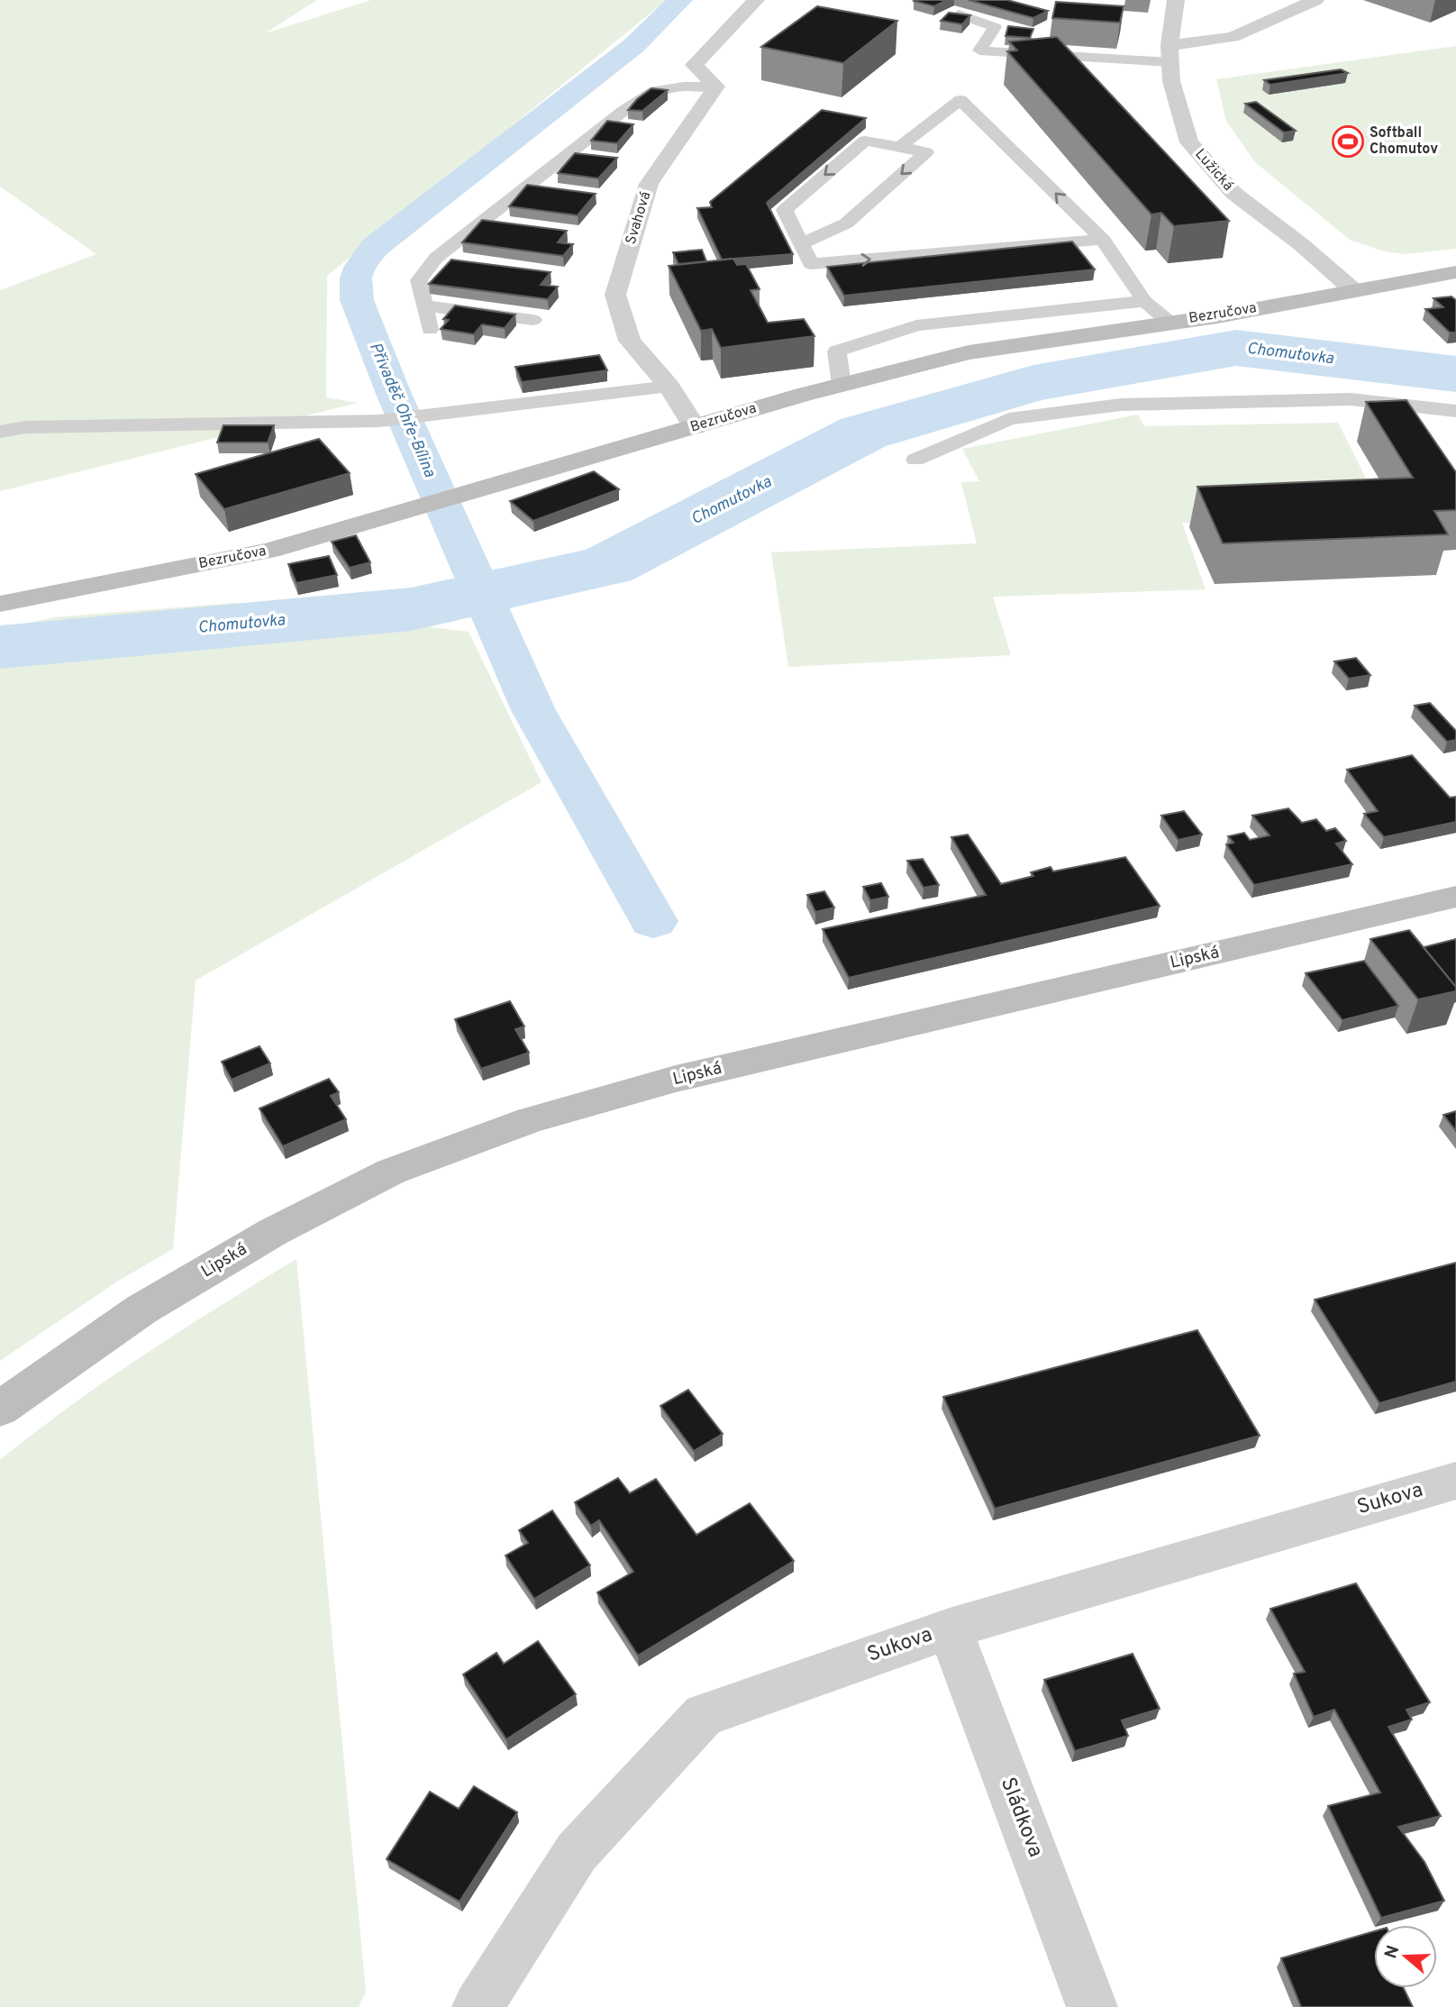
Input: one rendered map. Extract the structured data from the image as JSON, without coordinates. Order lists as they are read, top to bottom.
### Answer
{
  "streets": {
    "street": [
      "Lužická",
      "Svahová",
      "Bezručova",
      "Lipská",
      "Sukova",
      "Sládkova"
    ]
  },
  "crossings": [
    ["Lužická", "Bezručova"],
    ["Svahová", "Bezručova"],
    ["Sukova", "Sládkova"]
  ],
  "water": ["Chomutovka", "Přivaděč Ohře-Bílina"],
  "places": {
    "sports": ["Softball Chomutov"]
  },
  "north": "left"
}
